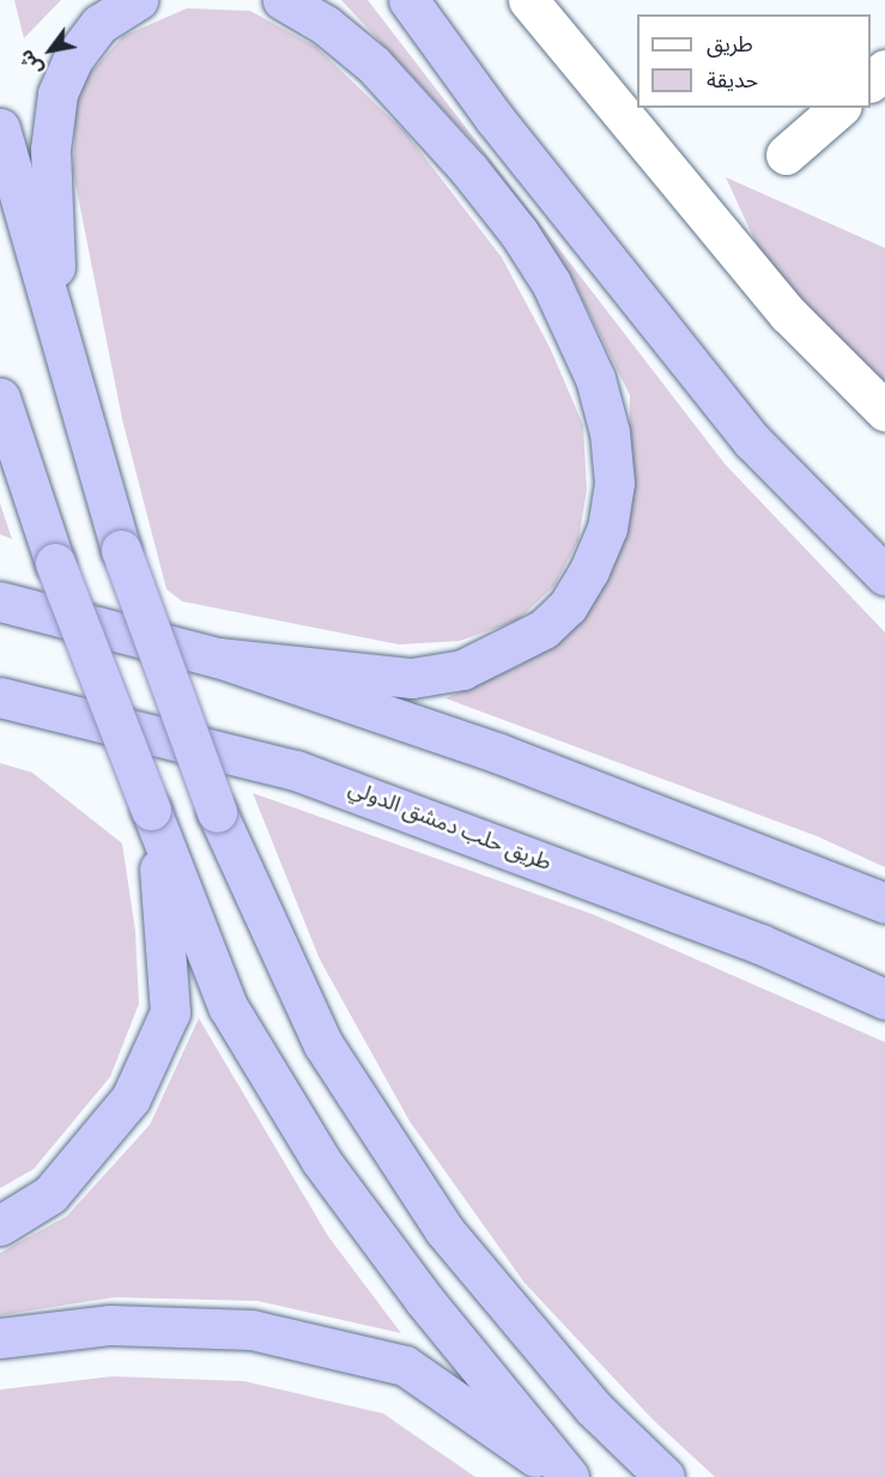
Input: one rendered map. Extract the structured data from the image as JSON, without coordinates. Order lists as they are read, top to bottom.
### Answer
{
  "streets": {
    "highway": ["طريق حلب دمشق الدولي"]
  },
  "legend": ["طريق", "حديقة"],
  "north": "bottom left"
}
